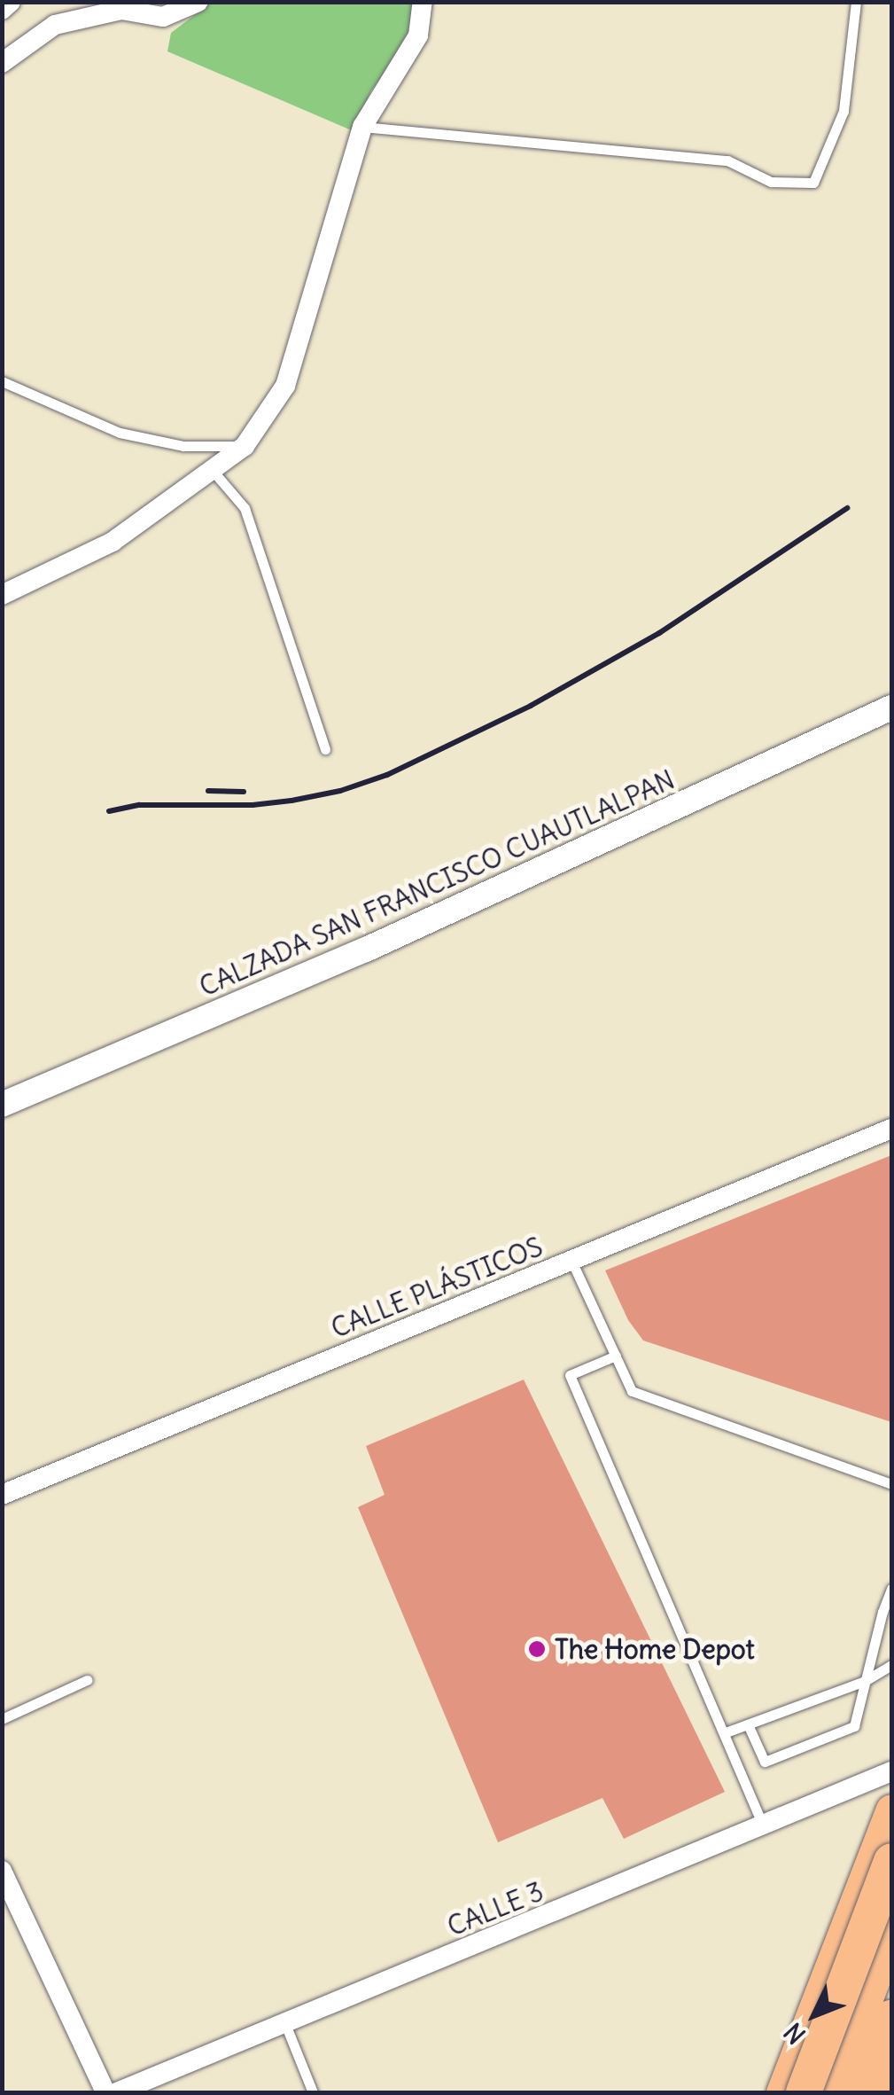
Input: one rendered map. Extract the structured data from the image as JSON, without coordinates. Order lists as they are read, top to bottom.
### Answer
{
  "streets": {
    "street": ["CALZADA SAN FRANCISCO CUAUTLALPAN", "CALLE PLÁSTICOS", "CALLE 3"]
  },
  "places": ["The Home Depot"],
  "north": "bottom left"
}
